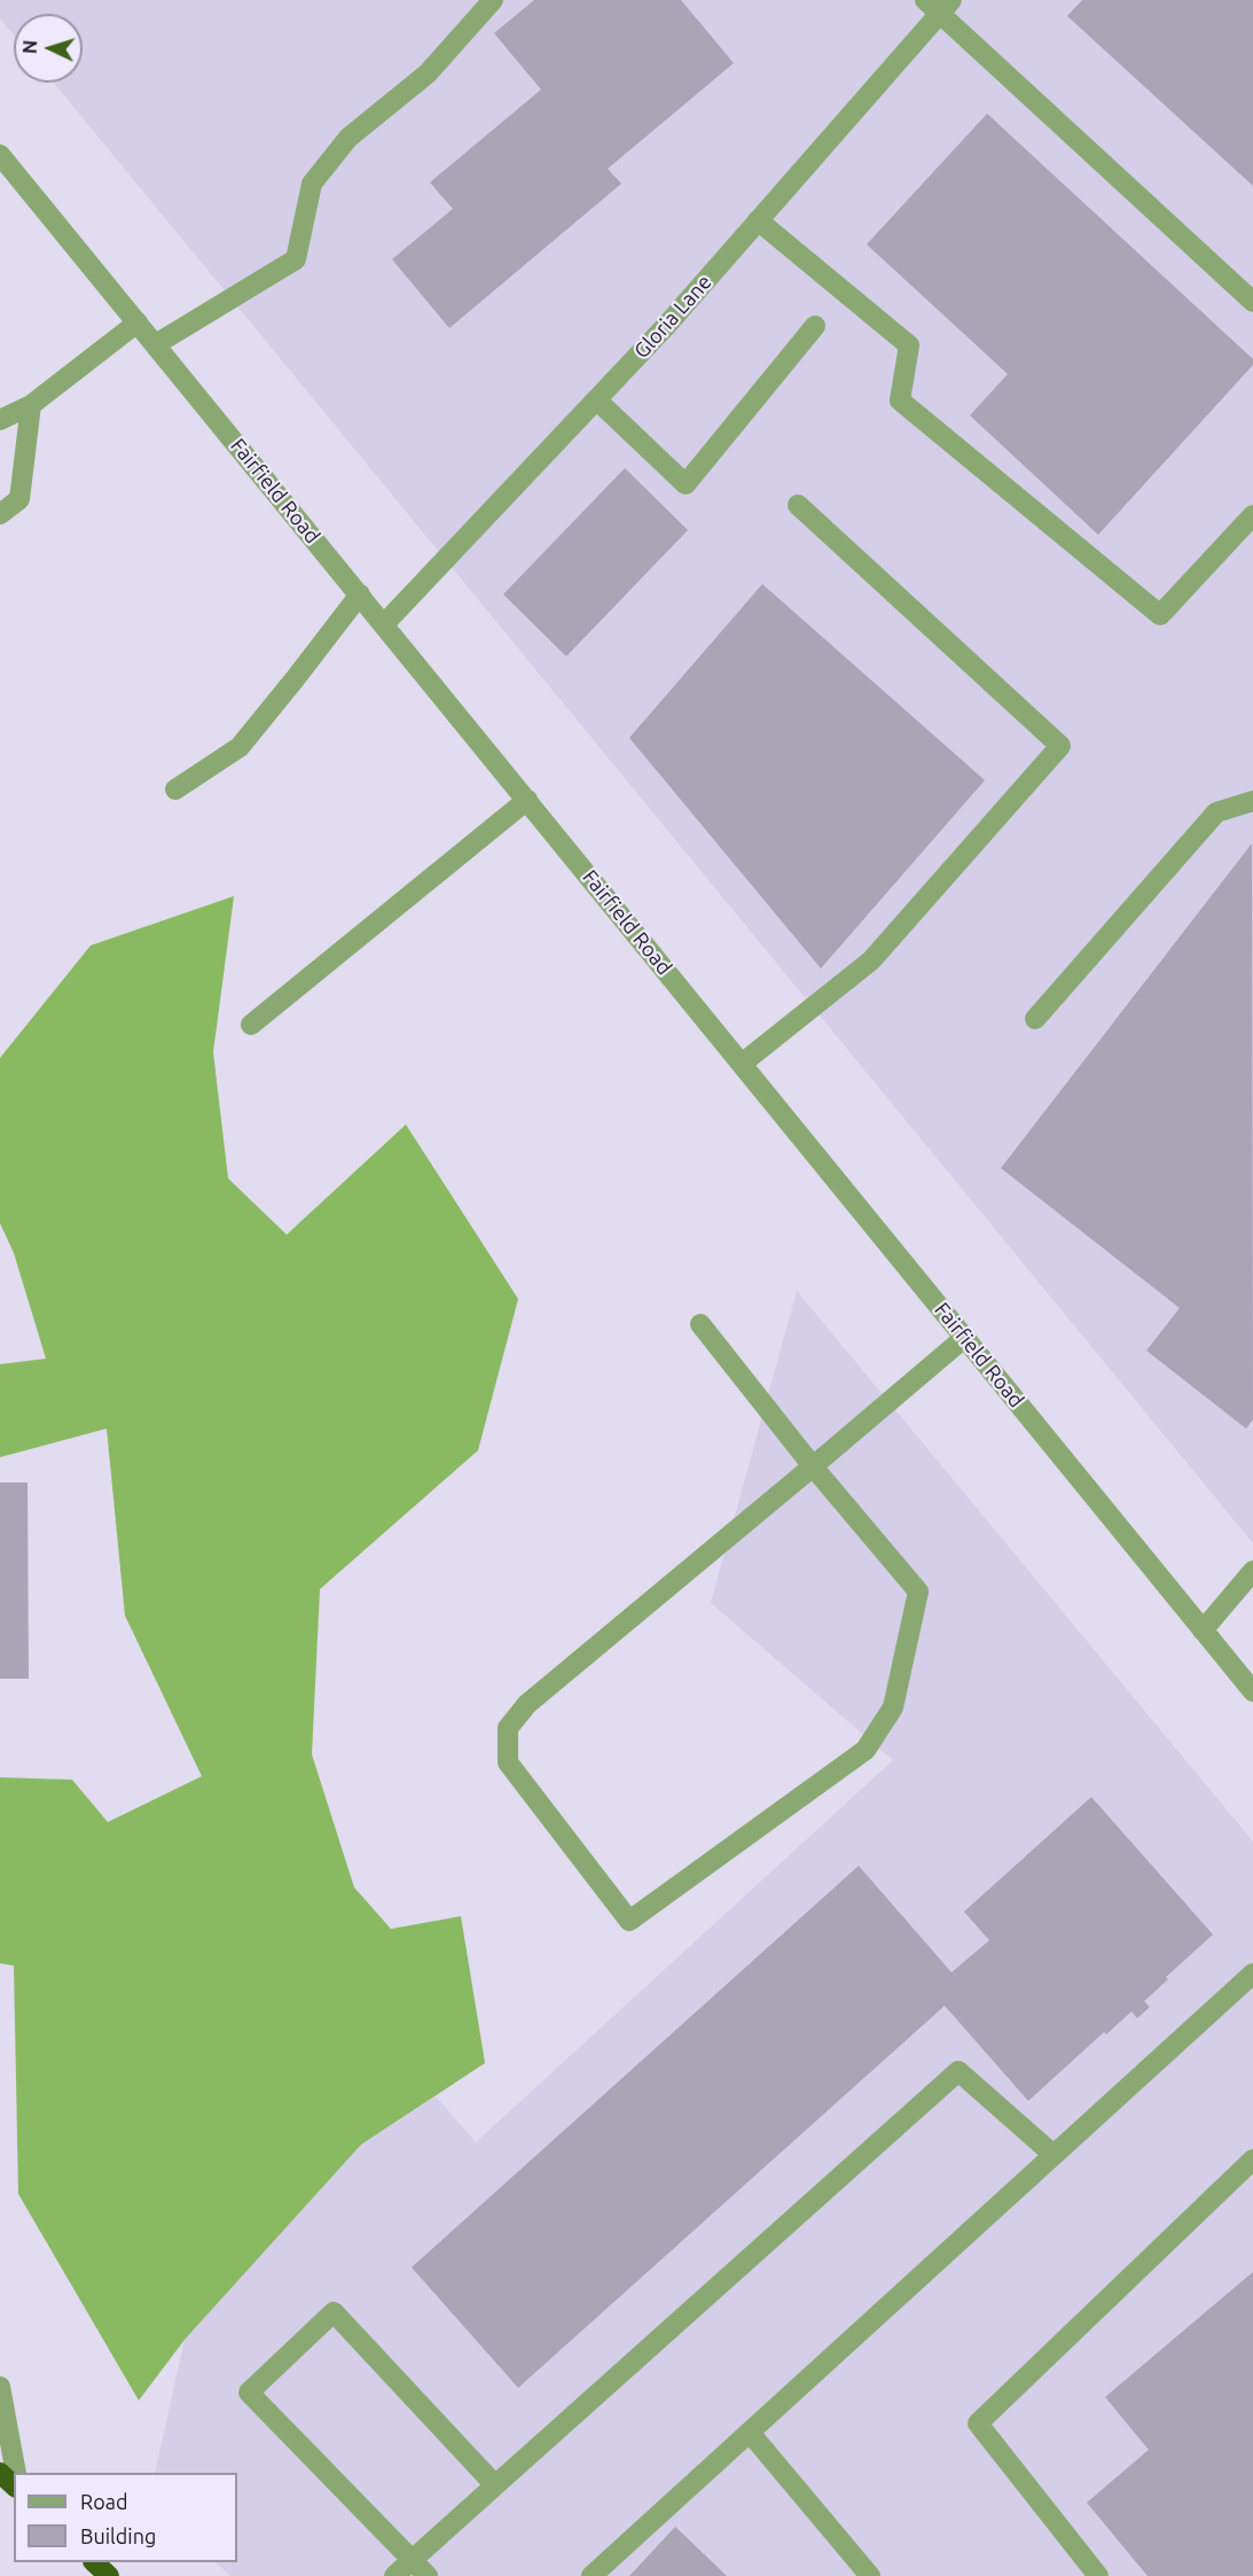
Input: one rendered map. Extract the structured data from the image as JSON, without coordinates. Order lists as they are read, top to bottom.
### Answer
{
  "streets": {
    "street": ["Gloria Lane", "Fairfield Road"]
  },
  "crossings": [
    ["Gloria Lane", "Fairfield Road"]
  ],
  "legend": ["Road", "Building"],
  "north": "left"
}
